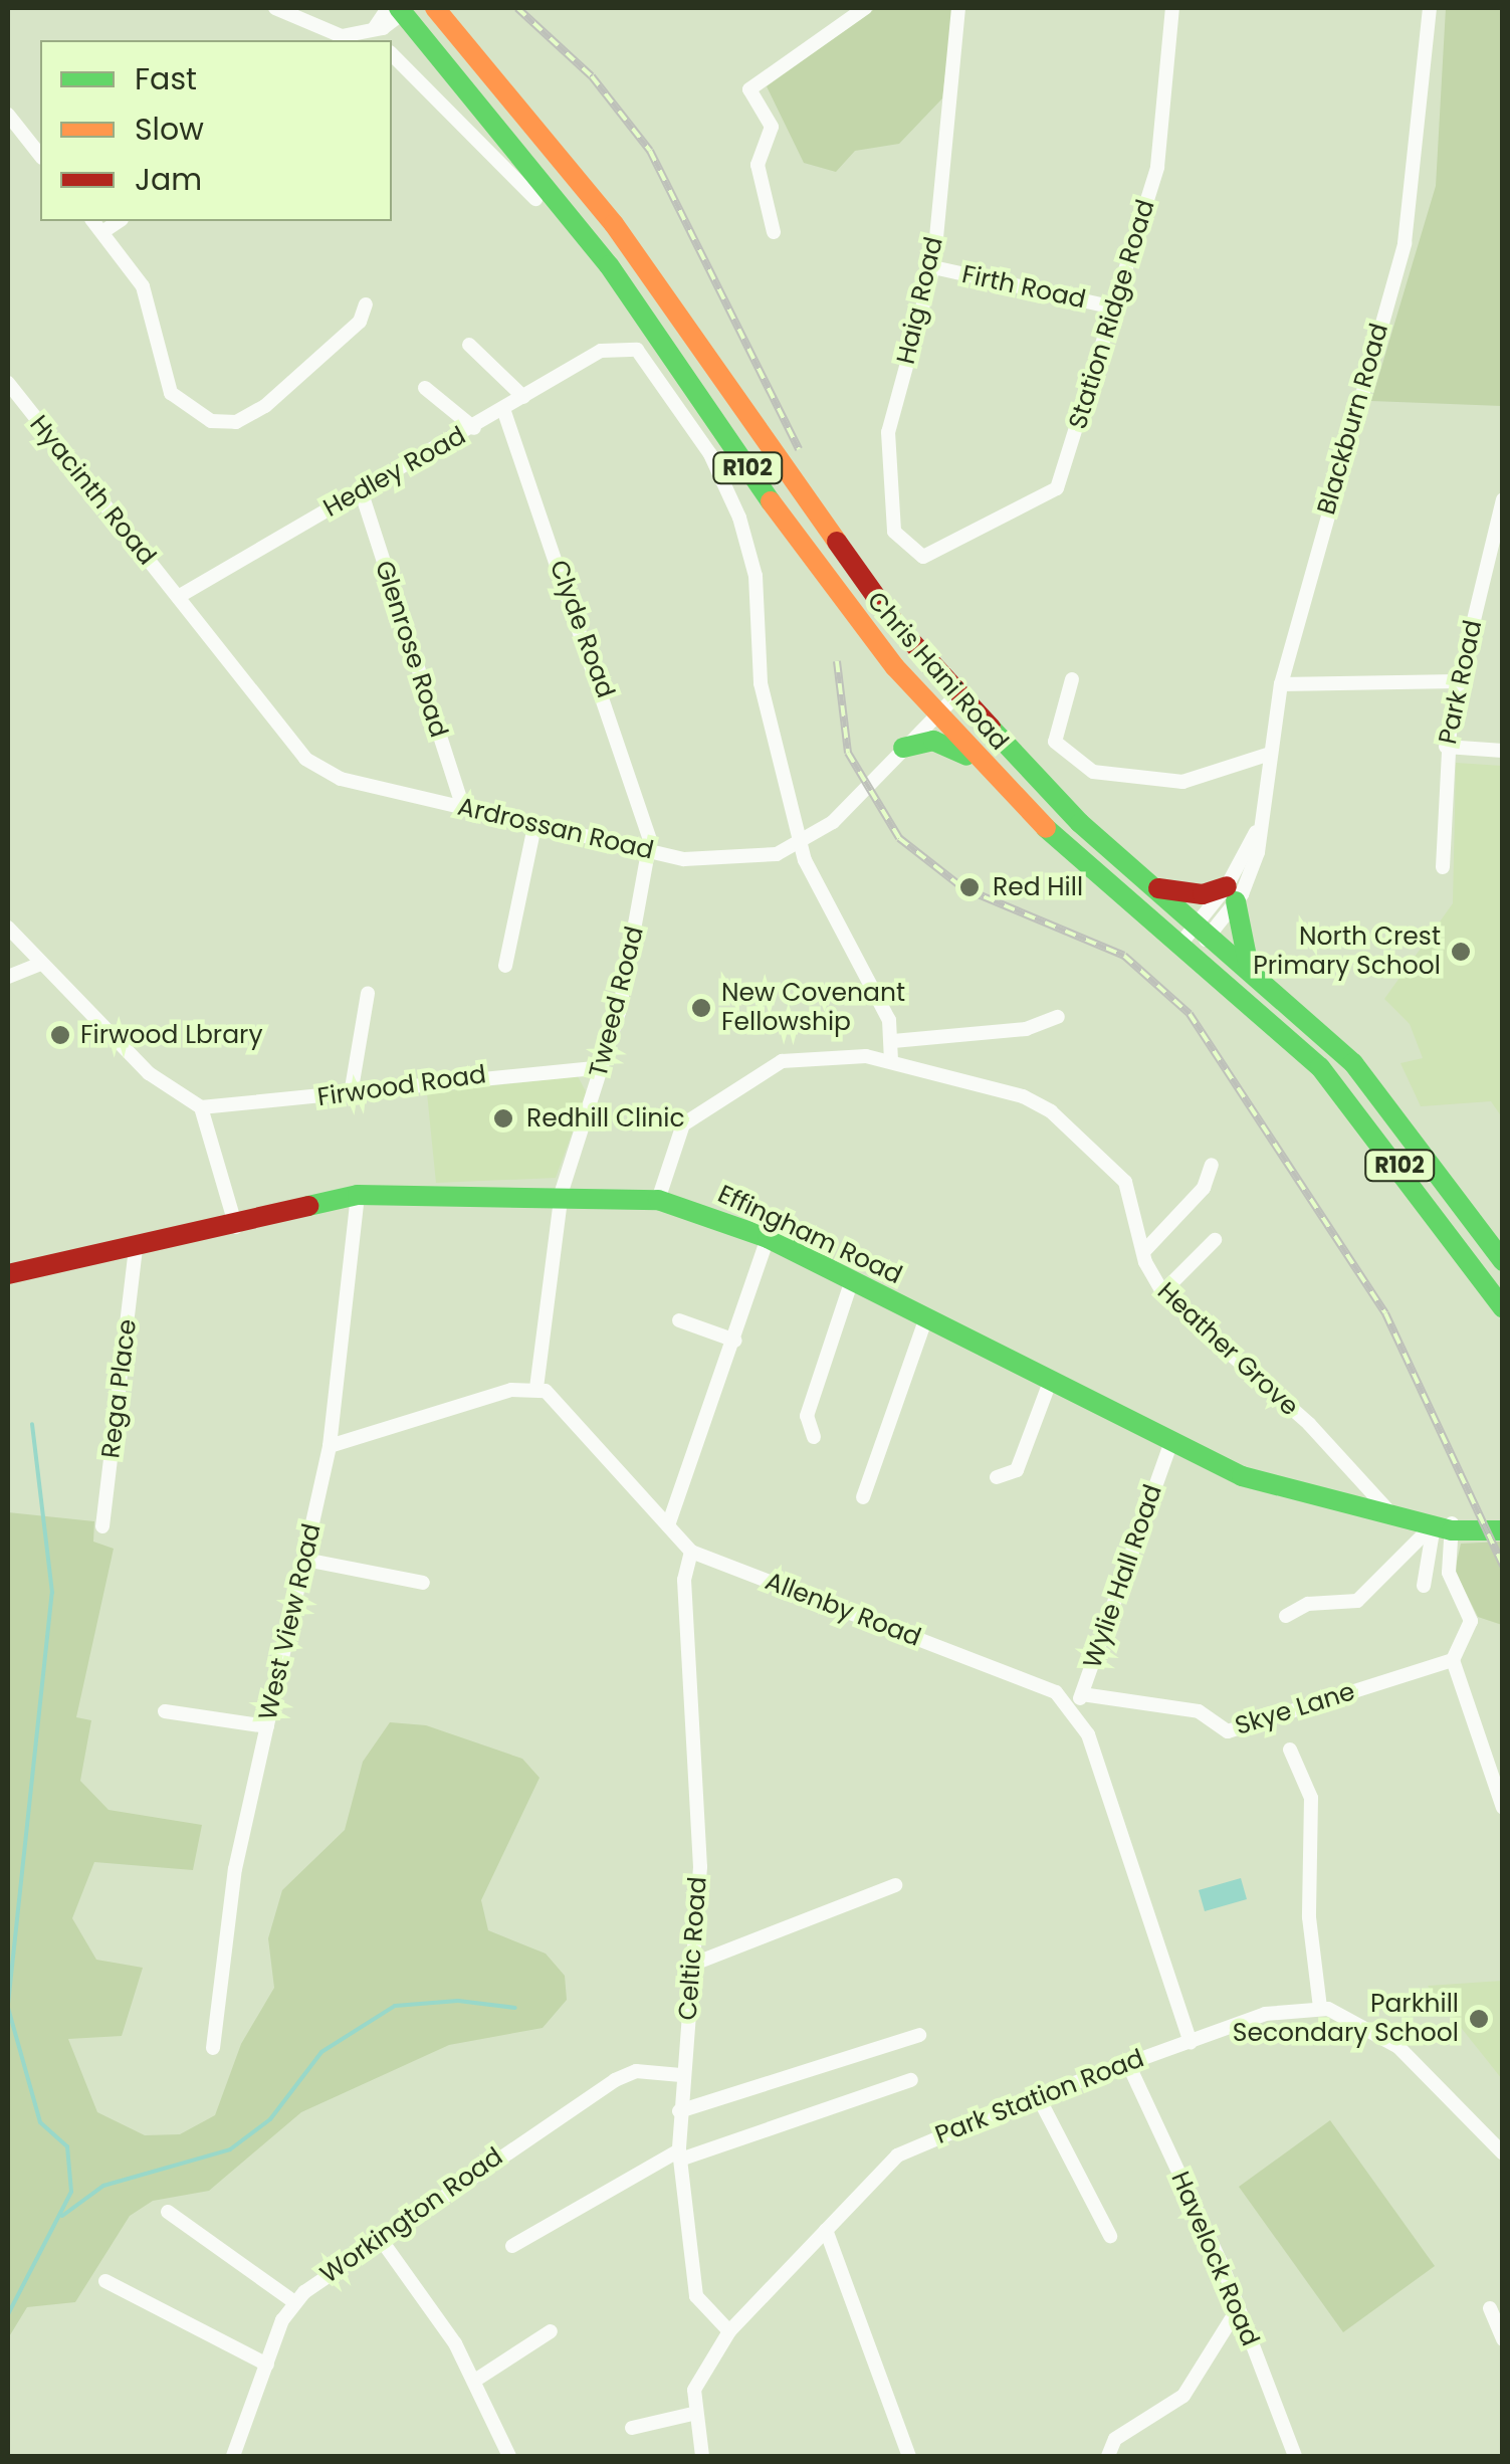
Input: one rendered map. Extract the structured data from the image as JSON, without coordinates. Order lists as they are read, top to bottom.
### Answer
{
  "streets": {
    "main road": ["R102", "Chris Hani Road", "Effingham Road"],
    "street": [
      "Firth Road",
      "Haig Road",
      "Station Ridge Road",
      "Blackburn Road",
      "Hedley Road",
      "Hyacinth Road",
      "Clyde Road",
      "Glenrose Road",
      "Park Road",
      "Ardrossan Road",
      "Tweed Road",
      "Firwood Road",
      "Heather Grove",
      "Rega Place",
      "Wylie Hall Road",
      "Allenby Road",
      "West View Road",
      "Skye Lane",
      "Celtic Road",
      "Park Station Road",
      "Workington Road",
      "Havelock Road"
    ]
  },
  "crossings": [
    ["Firth Road", "Haig Road"],
    ["Firth Road", "Station Ridge Road"],
    ["Haig Road", "Station Ridge Road"],
    ["Blackburn Road", "Chris Hani Road"],
    ["Hedley Road", "Hyacinth Road"],
    ["Hedley Road", "Clyde Road"],
    ["Hedley Road", "Glenrose Road"],
    ["Hedley Road", "Ardrossan Road"],
    ["Hyacinth Road", "Ardrossan Road"],
    ["Clyde Road", "Ardrossan Road"],
    ["Clyde Road", "Tweed Road"],
    ["Glenrose Road", "Ardrossan Road"],
    ["Chris Hani Road", "Ardrossan Road"],
    ["Ardrossan Road", "Tweed Road"],
    ["Tweed Road", "Firwood Road"],
    ["Tweed Road", "Effingham Road"],
    ["Tweed Road", "Allenby Road"],
    ["Effingham Road", "Heather Grove"],
    ["Effingham Road", "Rega Place"],
    ["Effingham Road", "Wylie Hall Road"],
    ["Effingham Road", "West View Road"],
    ["Wylie Hall Road", "Allenby Road"],
    ["Wylie Hall Road", "Skye Lane"],
    ["Allenby Road", "Skye Lane"],
    ["Allenby Road", "Celtic Road"],
    ["Celtic Road", "Park Station Road"],
    ["Celtic Road", "Workington Road"],
    ["Park Station Road", "Havelock Road"]
  ],
  "places": [
    "Red Hill",
    "North Crest Primary School",
    "New Covenant Fellowship",
    "Firwood Lbrary",
    "Redhill Clinic",
    "Parkhill Secondary School"
  ],
  "legend": ["Fast", "Slow", "Jam"]
}
